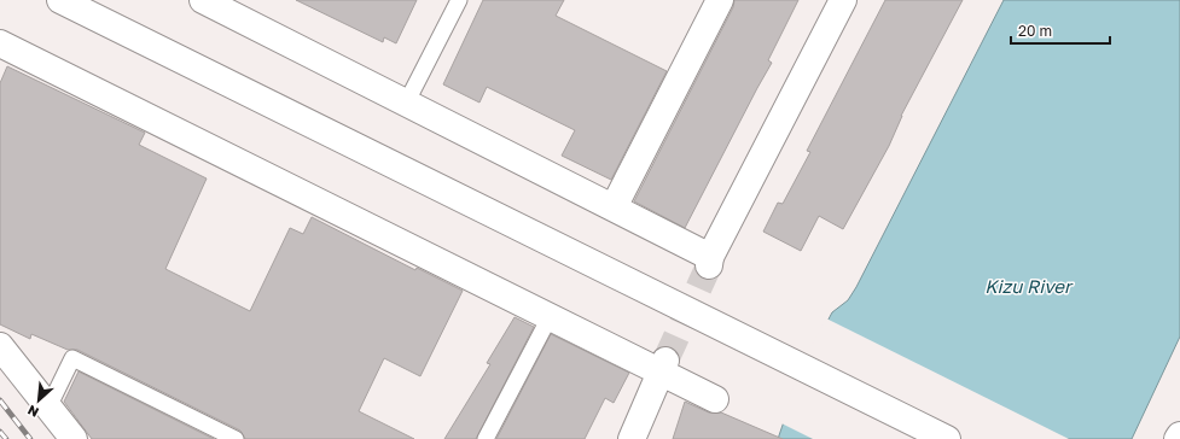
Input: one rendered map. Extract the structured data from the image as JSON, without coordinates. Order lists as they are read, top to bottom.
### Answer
{
  "water": ["Kizu River"],
  "scale_bar": "20 m",
  "north": "bottom left"
}
